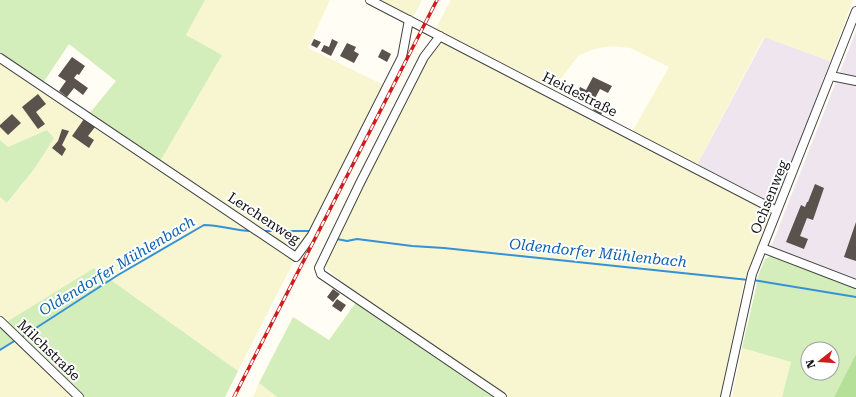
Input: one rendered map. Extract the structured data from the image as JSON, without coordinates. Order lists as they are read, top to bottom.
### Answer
{
  "streets": {
    "street": [
      "Heidestraße",
      "Ochsenweg",
      "Lerchenweg",
      "Milchstraße"
    ]
  },
  "crossings": [
    ["Heidestraße", "Ochsenweg"],
    ["Heidestraße", "Lerchenweg"]
  ],
  "water": ["Oldendorfer Mühlenbach"],
  "north": "left"
}
